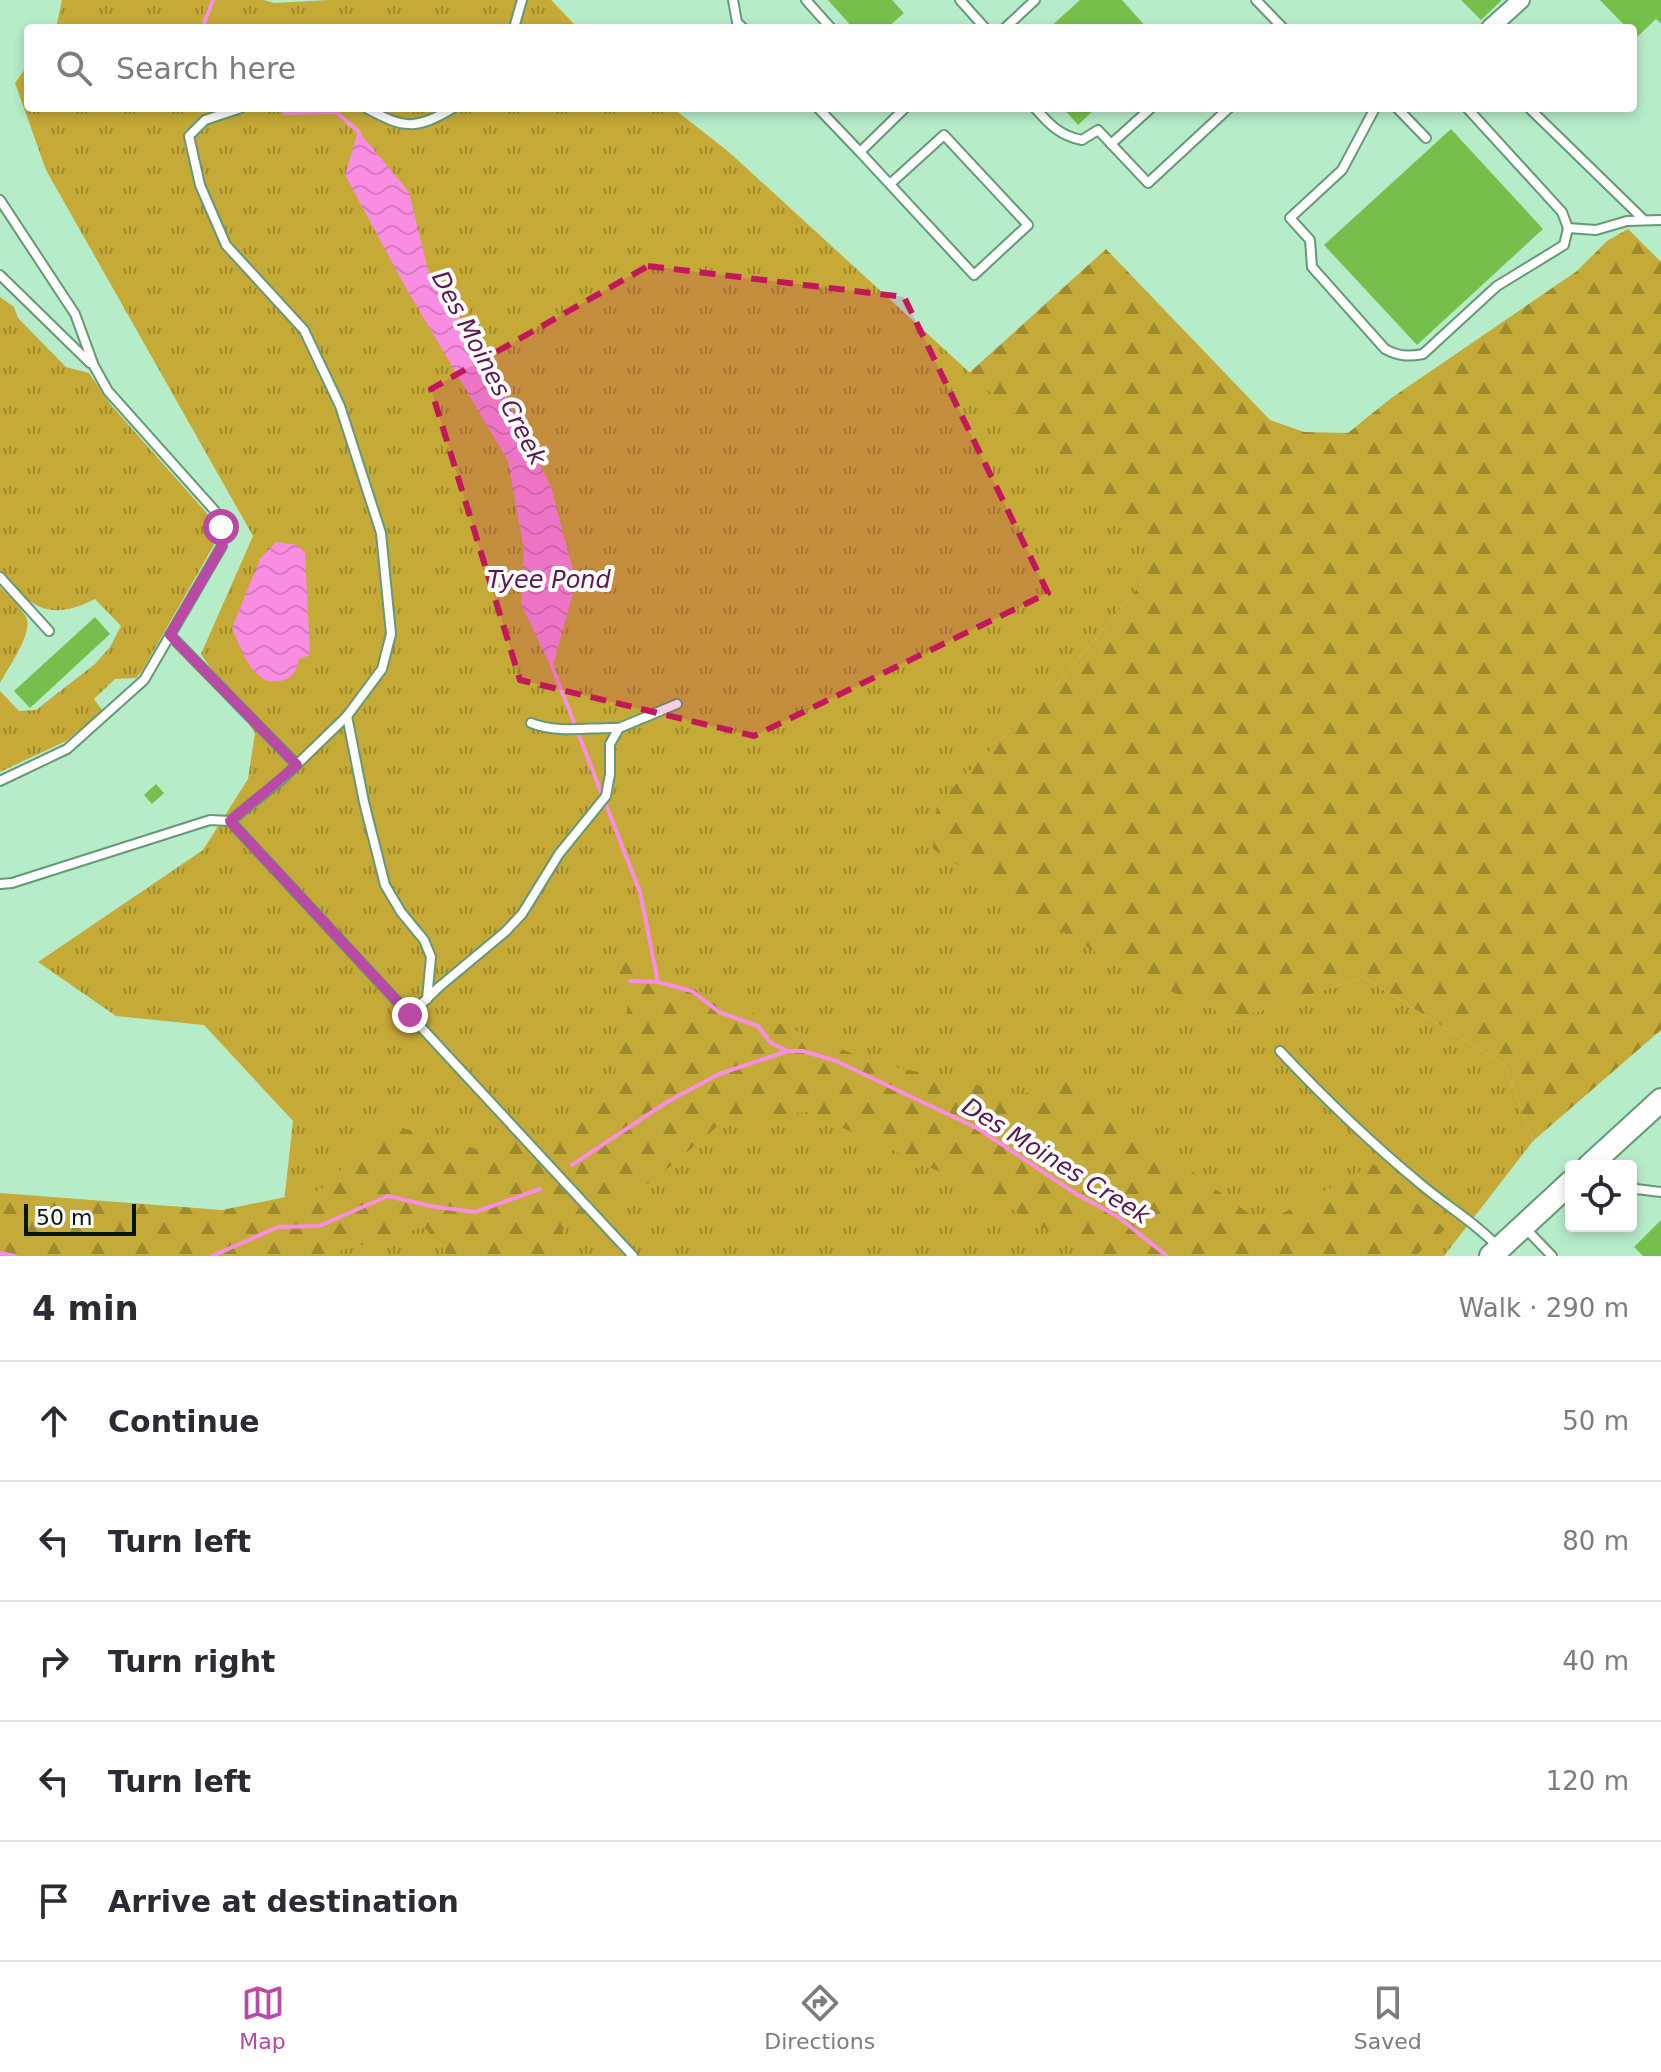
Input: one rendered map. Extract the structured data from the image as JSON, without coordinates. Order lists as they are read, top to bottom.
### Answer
{
  "water": ["Des Moines Creek", "Tyee Pond"],
  "scale_bar": "50 m",
  "page": {
    "search": "Search here",
    "scale": "50 m",
    "heading": ["4 min", "Walk · 290 m"],
    "list": [
      ["Continue", "50 m"],
      ["Turn left", "80 m"],
      ["Turn right", "40 m"],
      ["Turn left", "120 m"],
      "Arrive at destination"
    ],
    "nav": ["Map", "Directions", "Saved"]
  }
}
